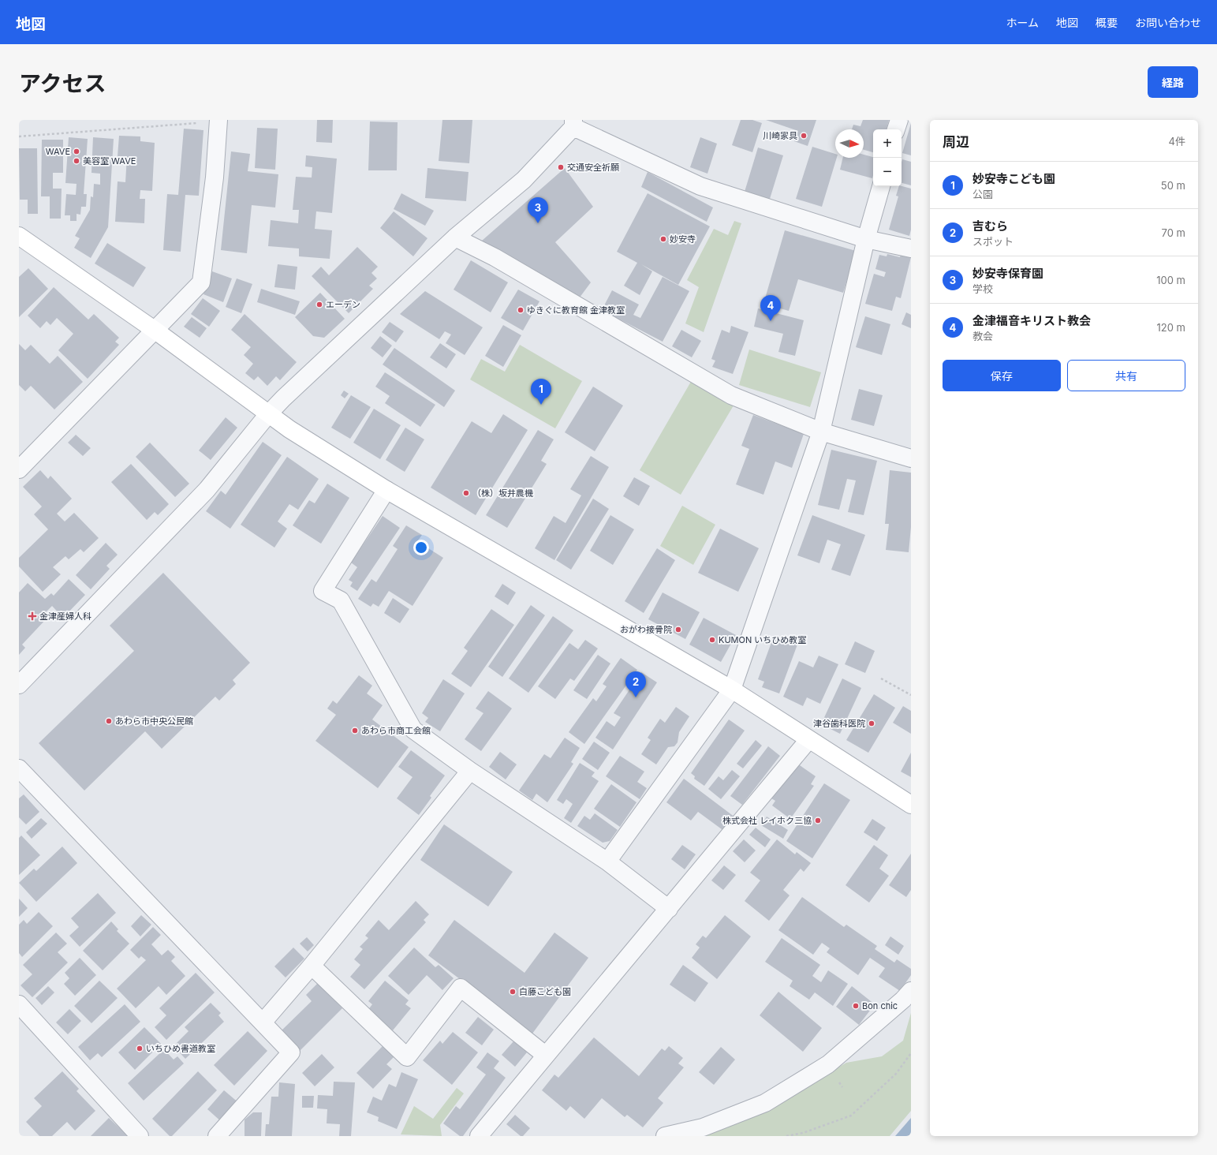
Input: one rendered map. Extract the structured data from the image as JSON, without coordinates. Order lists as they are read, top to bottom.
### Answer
{
  "places": {
    "other": [
      "川崎家具",
      "WAVE",
      "美容室 WAVE",
      "交通安全祈願",
      "妙安寺",
      "エーデン",
      "ゆきぐに教育館 金津教室",
      "（株）坂井農機",
      "おがわ接骨院",
      "KUMON いちひめ教室",
      "あわら市中央公民館",
      "津谷歯科医院",
      "あわら市商工会館",
      "株式会社 レイホク三協",
      "白藤こども園",
      "Bon chic",
      "いちひめ書道教室"
    ],
    "health": ["金津産婦人科"]
  },
  "north": "right",
  "page": {
    "header": "地図",
    "nav": [
      "ホーム",
      "地図",
      "概要",
      "お問い合わせ"
    ],
    "title": "アクセス",
    "buttons": [
      "経路",
      ["保存", "共有"]
    ],
    "heading": ["周辺", "4件"],
    "map_buttons": ["+", "−"],
    "list": [
      {
        "mark": "1",
        "name": "妙安寺こども園",
        "note": "公園",
        "value": "50 m"
      },
      {
        "mark": "2",
        "name": "吉むら",
        "note": "スポット",
        "value": "70 m"
      },
      {
        "mark": "3",
        "name": "妙安寺保育園",
        "note": "学校",
        "value": "100 m"
      },
      {
        "mark": "4",
        "name": "金津福音キリスト教会",
        "note": "教会",
        "value": "120 m"
      }
    ],
    "pins": [
      "3",
      "4",
      "1",
      "2"
    ]
  }
}
